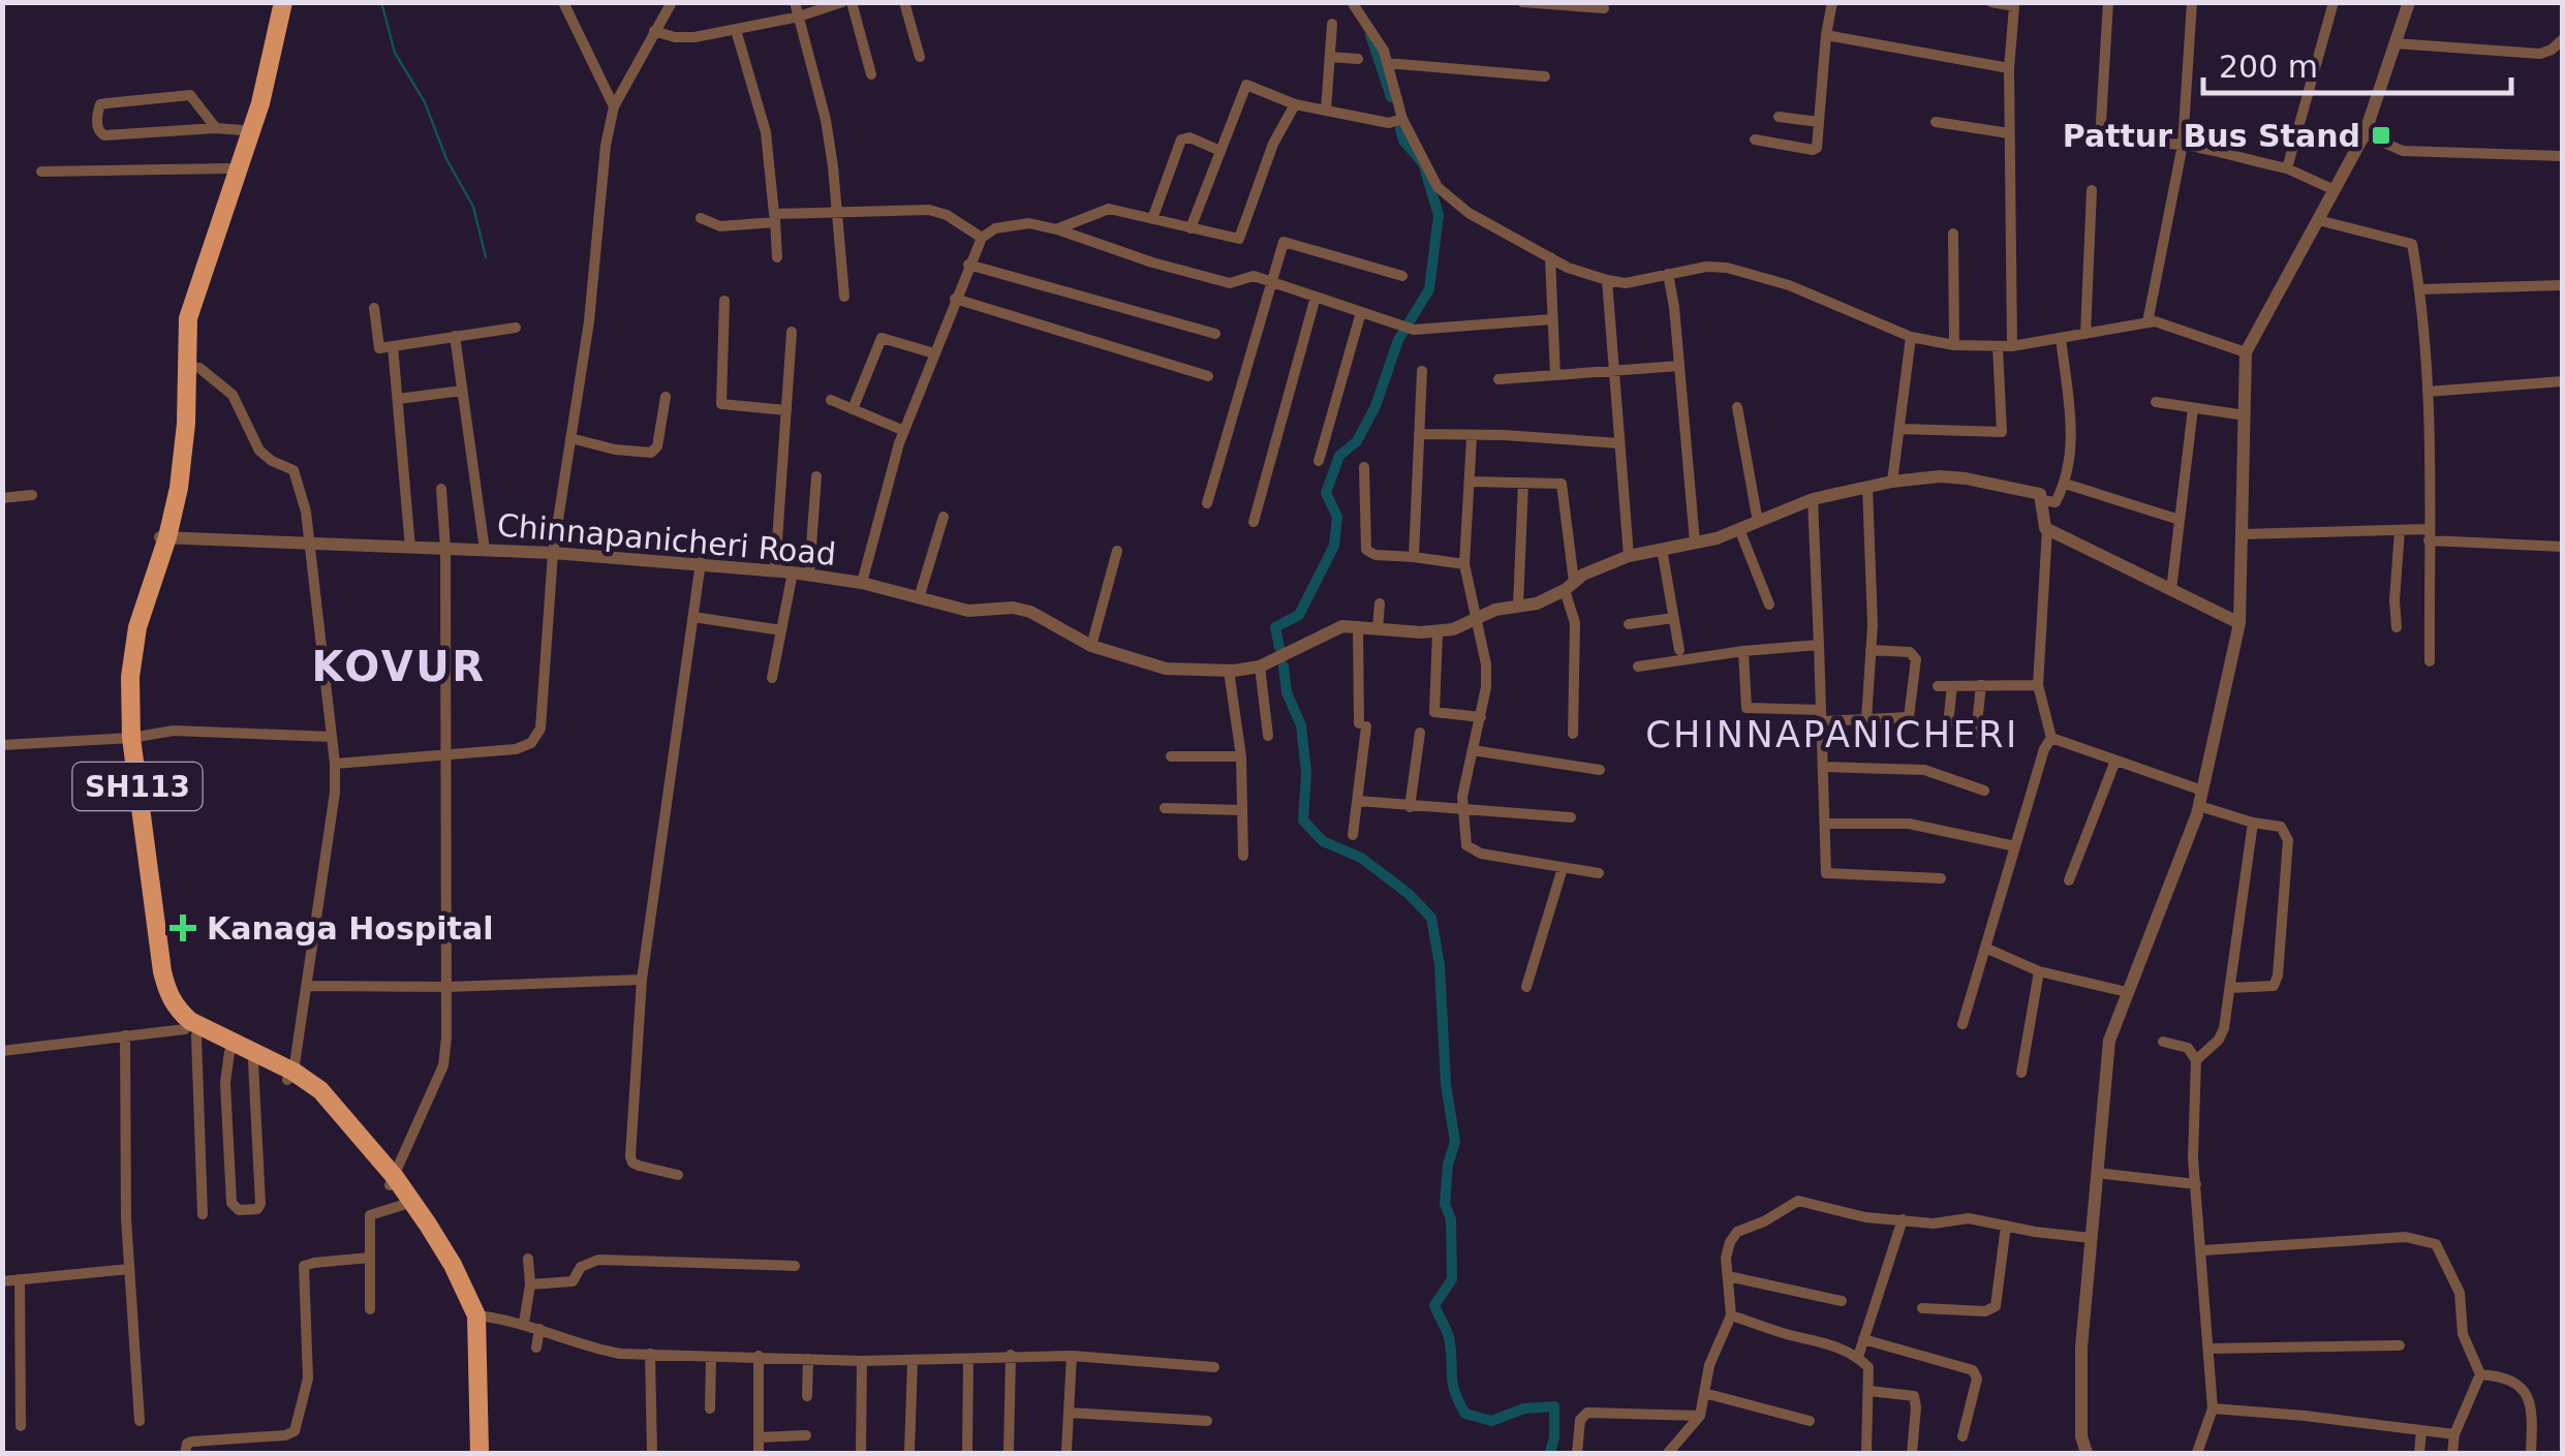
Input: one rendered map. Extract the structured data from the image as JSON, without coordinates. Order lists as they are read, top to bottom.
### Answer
{
  "streets": {
    "main road": ["SH113"],
    "street": ["Chinnapanicheri Road"]
  },
  "crossings": [
    ["Chinnapanicheri Road", "SH113"]
  ],
  "districts": ["KOVUR", "CHINNAPANICHERI"],
  "places": {
    "transit": ["Pattur Bus Stand"],
    "health": ["Kanaga Hospital"]
  },
  "scale_bar": "200 m"
}
